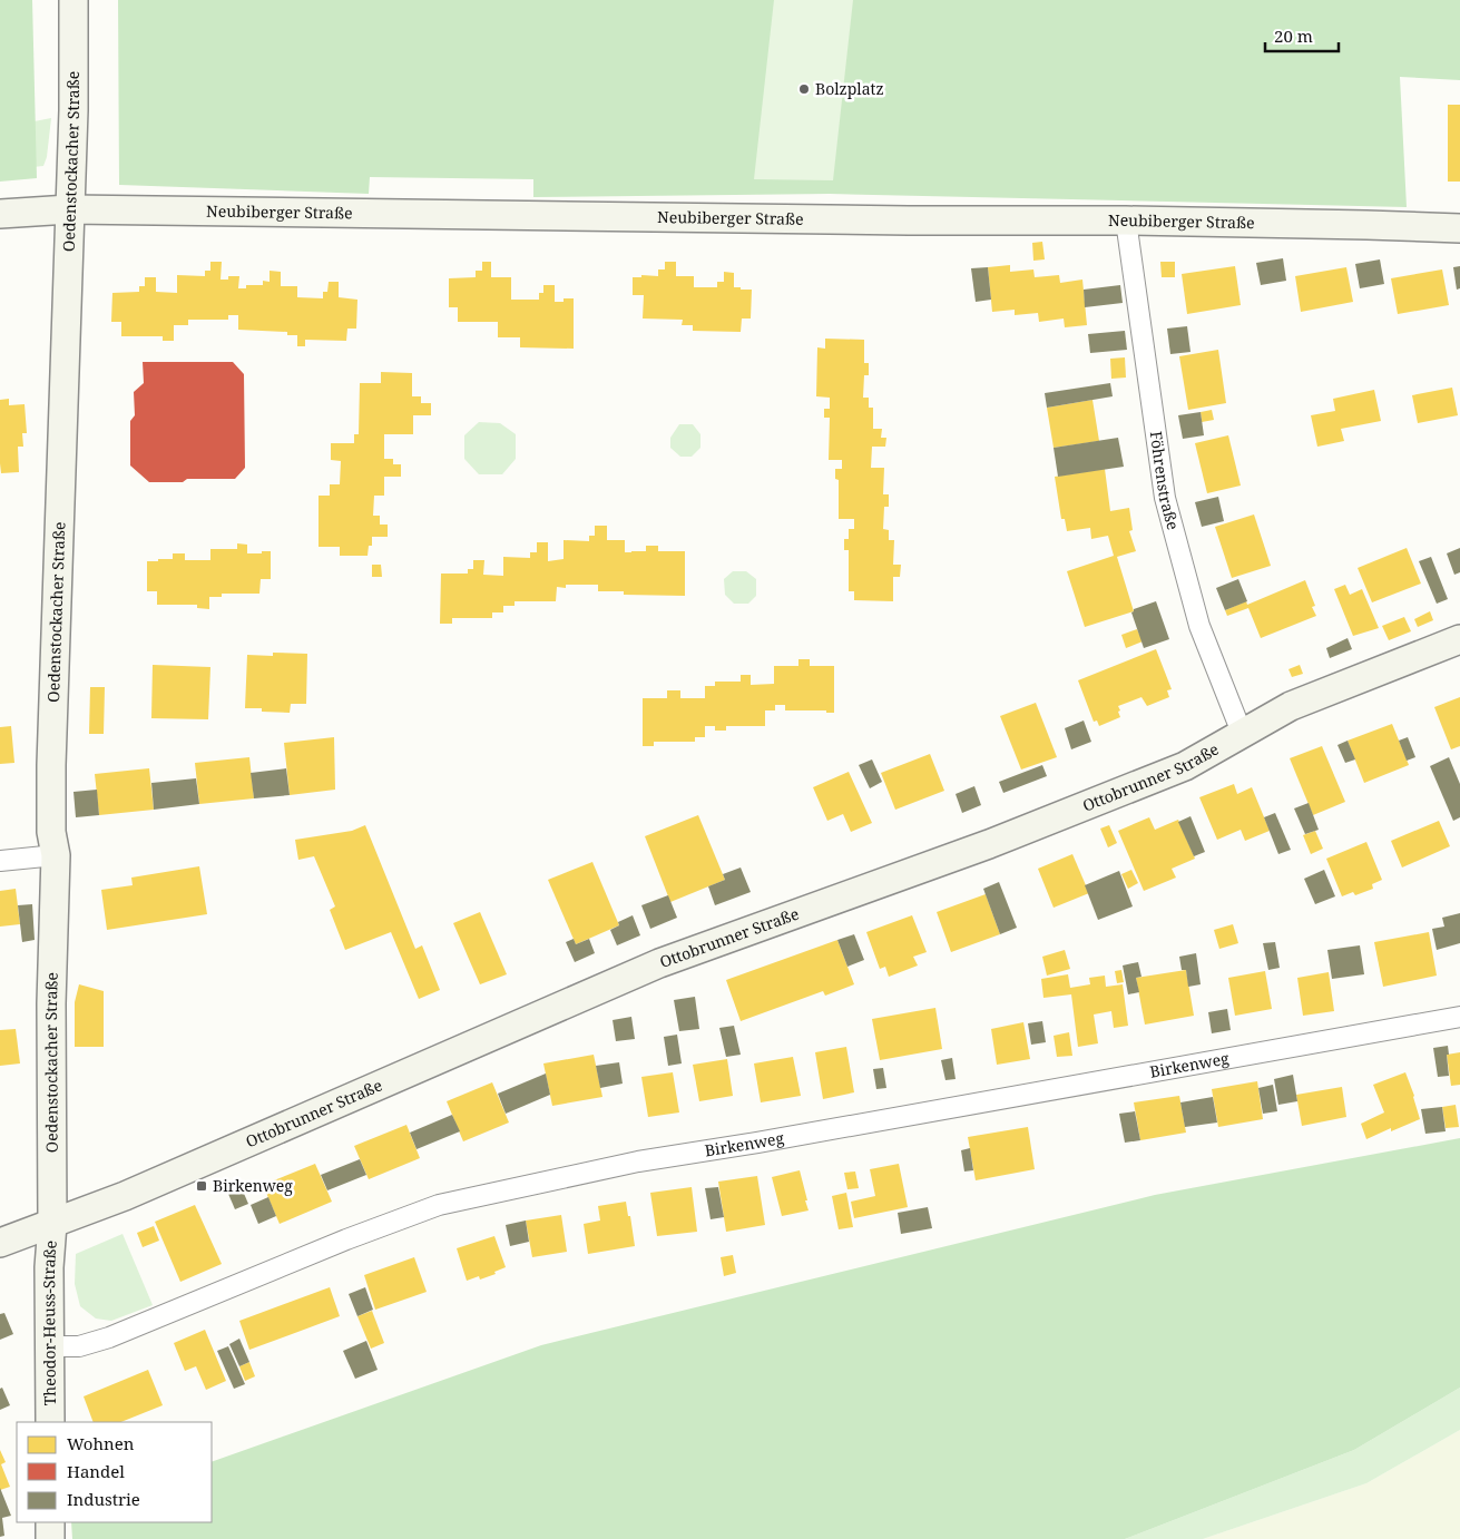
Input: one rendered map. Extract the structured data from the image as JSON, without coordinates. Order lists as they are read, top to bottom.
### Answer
{
  "streets": {
    "street": [
      "Oedenstockacher Straße",
      "Neubiberger Straße",
      "Föhrenstraße",
      "Ottobrunner Straße",
      "Birkenweg",
      "Theodor-Heuss-Straße"
    ]
  },
  "crossings": [
    ["Oedenstockacher Straße", "Neubiberger Straße"],
    ["Oedenstockacher Straße", "Ottobrunner Straße"],
    ["Oedenstockacher Straße", "Theodor-Heuss-Straße"],
    ["Neubiberger Straße", "Föhrenstraße"],
    ["Föhrenstraße", "Ottobrunner Straße"],
    ["Ottobrunner Straße", "Theodor-Heuss-Straße"],
    ["Birkenweg", "Theodor-Heuss-Straße"]
  ],
  "places": {
    "other": ["Bolzplatz"],
    "transit": ["Birkenweg"]
  },
  "legend": ["Wohnen", "Handel", "Industrie"],
  "scale_bar": "20 m"
}
